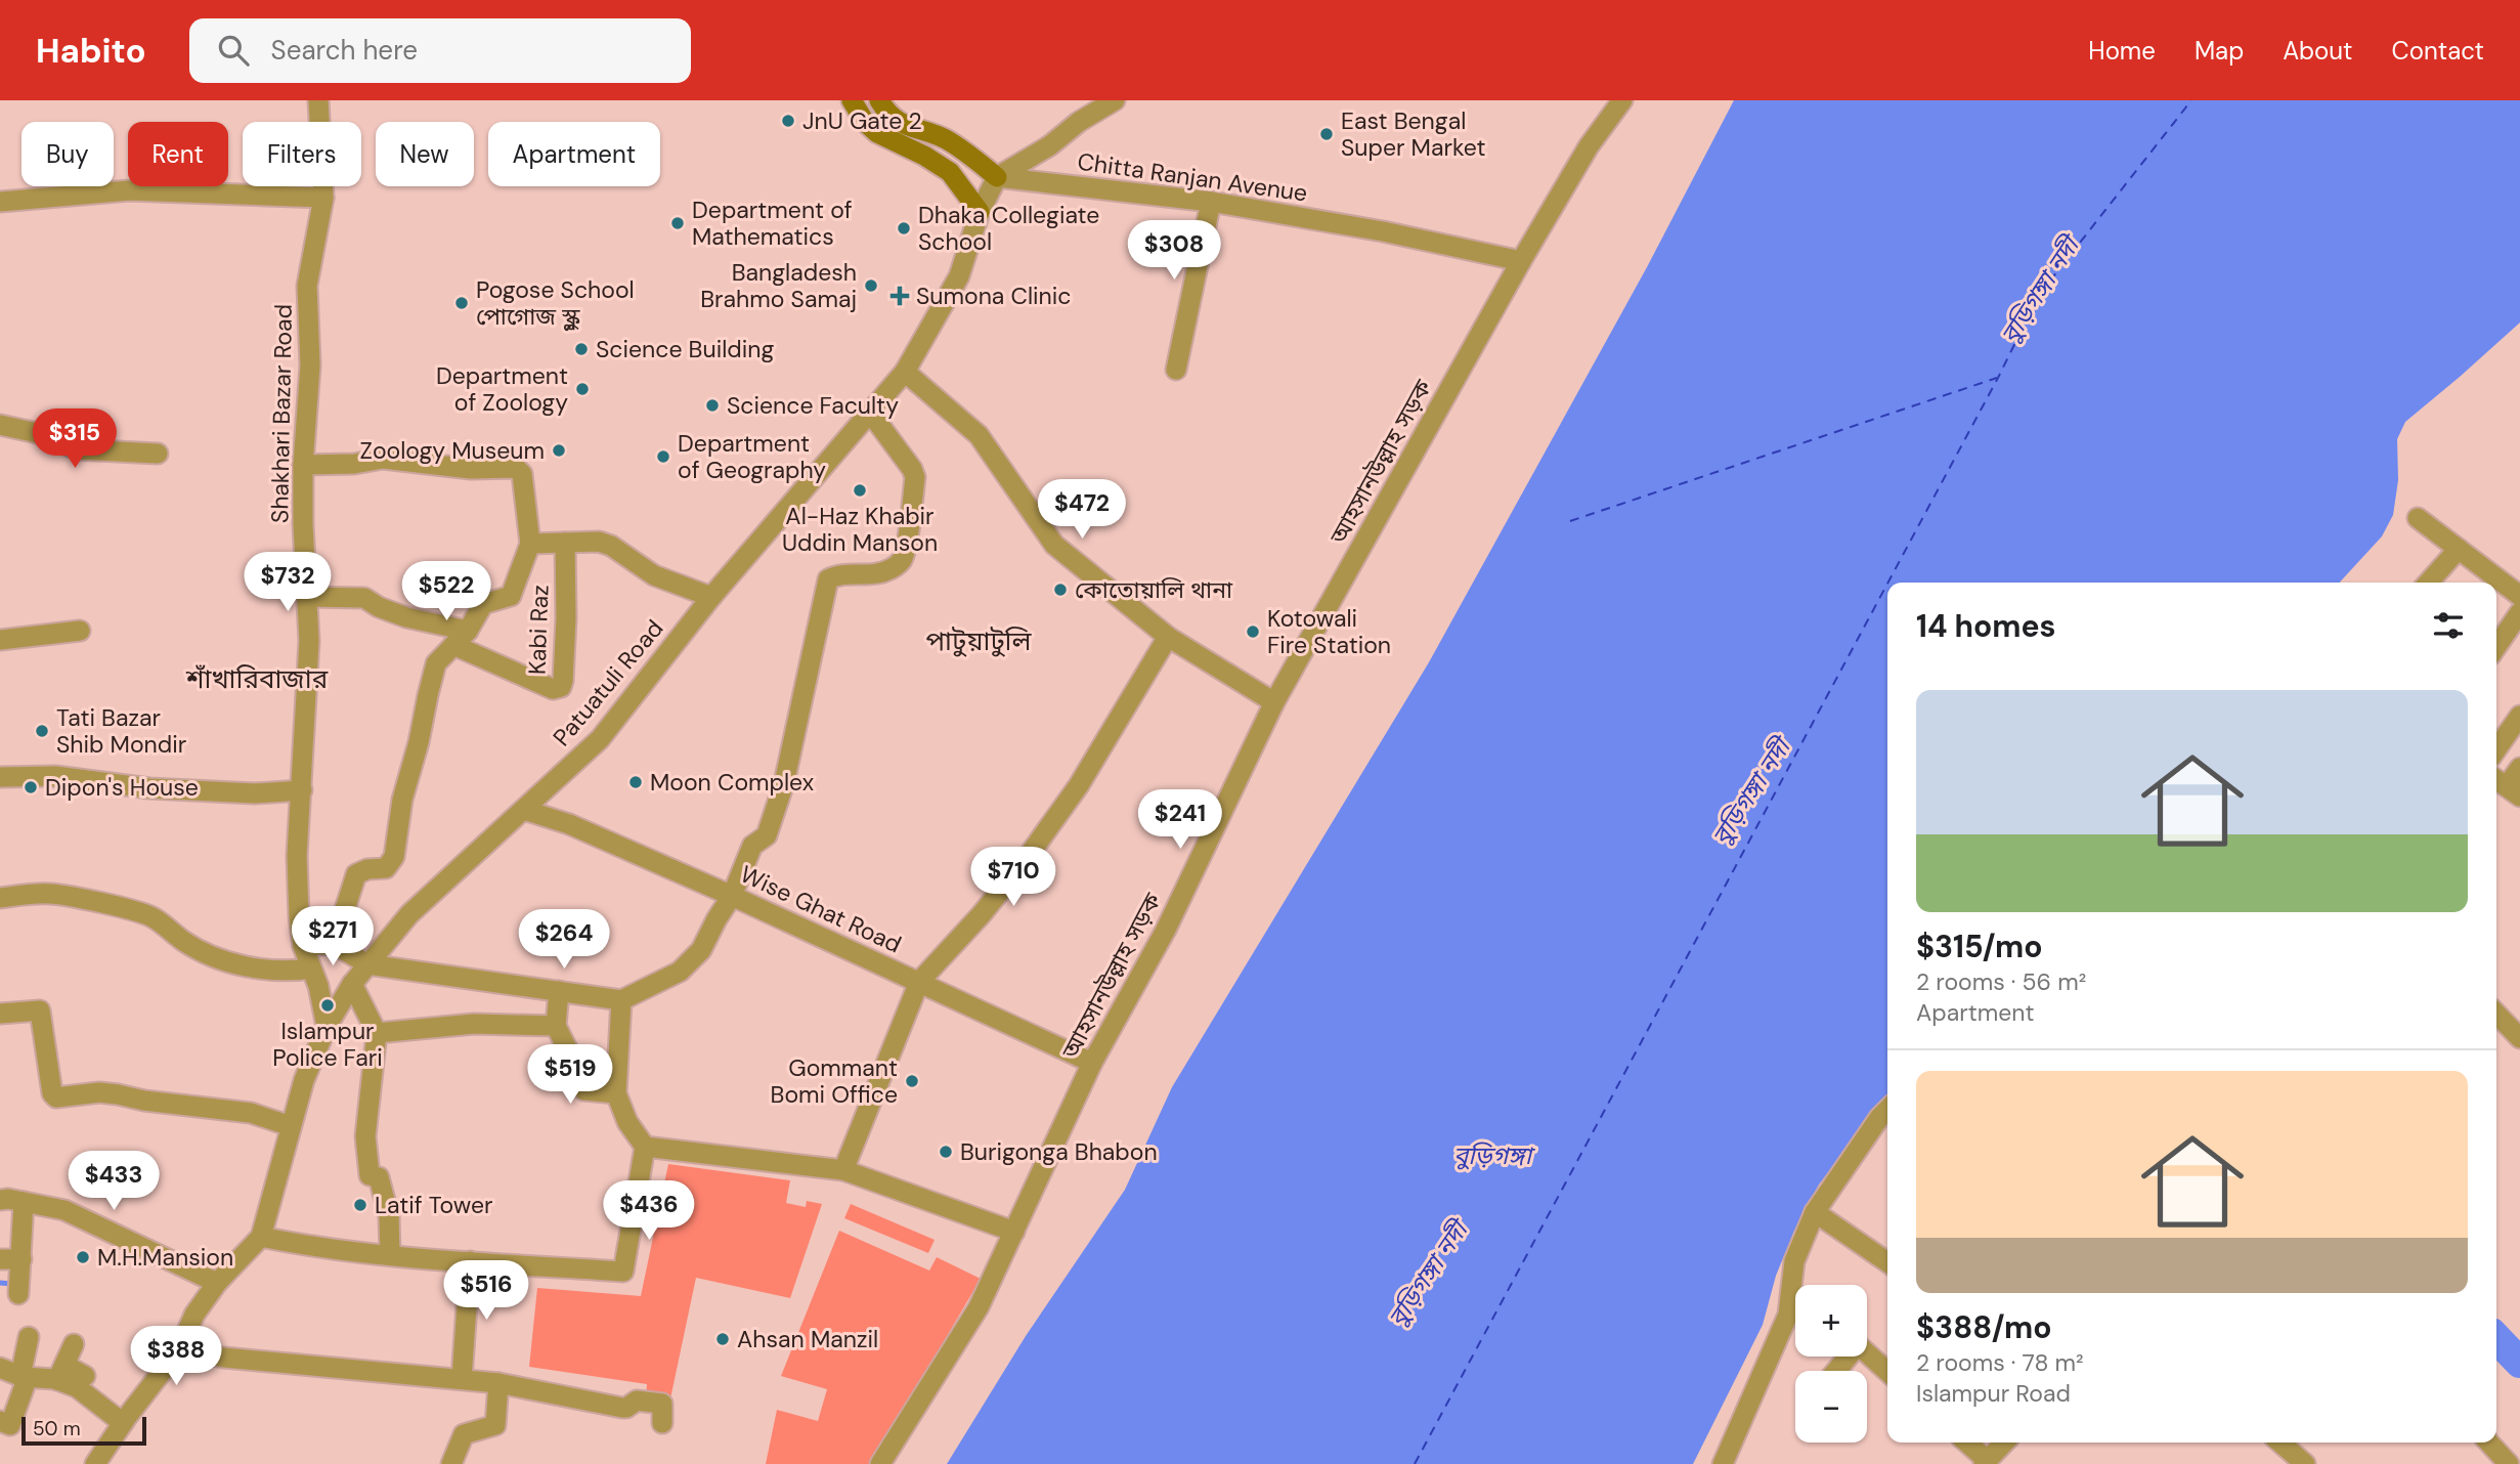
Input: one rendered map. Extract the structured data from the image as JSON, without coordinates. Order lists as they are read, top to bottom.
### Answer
{
  "streets": {
    "street": [
      "Chitta Ranjan Avenue",
      "Shakhari Bazar Road",
      "আহসানউল্লাহ সড়ক",
      "Kabi Raz",
      "Patuatuli Road",
      "Wise Ghat Road"
    ]
  },
  "crossings": [
    ["Chitta Ranjan Avenue", "আহসানউল্লাহ সড়ক"],
    ["Chitta Ranjan Avenue", "Patuatuli Road"],
    ["Shakhari Bazar Road", "Patuatuli Road"],
    ["আহসানউল্লাহ সড়ক", "Wise Ghat Road"],
    ["Patuatuli Road", "Wise Ghat Road"]
  ],
  "districts": ["পাটুয়াটুলি", "শাঁখারিবাজার"],
  "water": ["বুড়িগঙ্গা নদী", "বুড়িগঙ্গা"],
  "places": {
    "other": [
      "JnU Gate 2",
      "East Bengal Super Market",
      "Department of Mathematics",
      "Dhaka Collegiate School",
      "Bangladesh Brahmo Samaj",
      "Pogose School পোগোজ স্কুল",
      "Science Building",
      "Department of Zoology",
      "Science Faculty",
      "Zoology Museum",
      "Department of Geography",
      "Al-Haz Khabir Uddin Manson",
      "কোতোয়ালি থানা",
      "Kotowali Fire Station",
      "Tati Bazar Shib Mondir",
      "Moon Complex",
      "Dipon's House",
      "Islampur Police Fari",
      "Gommant Bomi Office",
      "Burigonga Bhabon",
      "Latif Tower",
      "M.H.Mansion",
      "Ahsan Manzil"
    ],
    "health": ["Sumona Clinic"]
  },
  "scale_bar": "50 m",
  "page": {
    "header": "Habito",
    "search": "Search here",
    "nav": [
      "Home",
      "Map",
      "About",
      "Contact"
    ],
    "chip": [
      "Buy",
      "Rent",
      "Filters",
      "New",
      "Apartment"
    ],
    "price": [
      "$308",
      "$315",
      "$472",
      "$732",
      "$522",
      "$241",
      "$710",
      "$271",
      "$264",
      "$519",
      "$433",
      "$436",
      "$516",
      "$388"
    ],
    "heading": "14 homes",
    "list": [
      {
        "name": "$315/mo",
        "note": "2 rooms · 56 m² · Apartment"
      },
      {
        "name": "$388/mo",
        "note": "2 rooms · 78 m² · Islampur Road"
      }
    ],
    "map_buttons": ["+", "−"],
    "scale": "50 m"
  }
}
